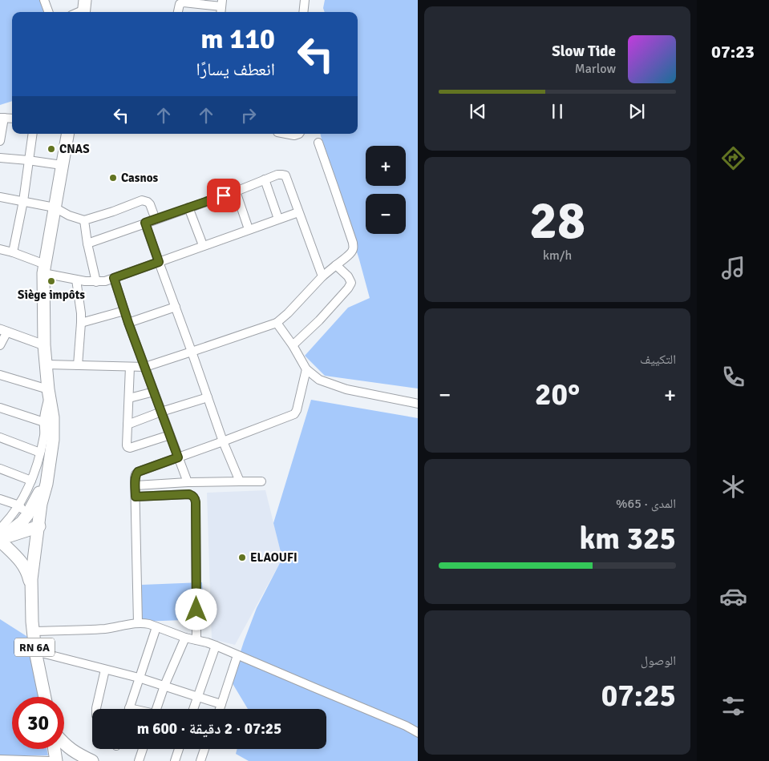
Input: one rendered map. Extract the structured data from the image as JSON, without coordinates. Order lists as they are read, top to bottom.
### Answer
{
  "streets": {
    "main road": ["RN 6A"]
  },
  "places": [
    "CNAS",
    "Casnos",
    "Siège impôts",
    "ELAOUFI"
  ],
  "page": {
    "tabs": "07:23",
    "turn": ["110 m", "انعطف يسارًا"],
    "song": ["Slow Tide", "Marlow"],
    "map_buttons": ["+", "−"],
    "tile": [
      ["28", "km/h"],
      "التكييف",
      ["المدى · 65%", "325 km"],
      ["الوصول", "07:25"]
    ],
    "heat": ["−", "20°", "+"],
    "limit": "30",
    "trip": "07:25 · 2 دقيقة · 600 m"
  }
}
